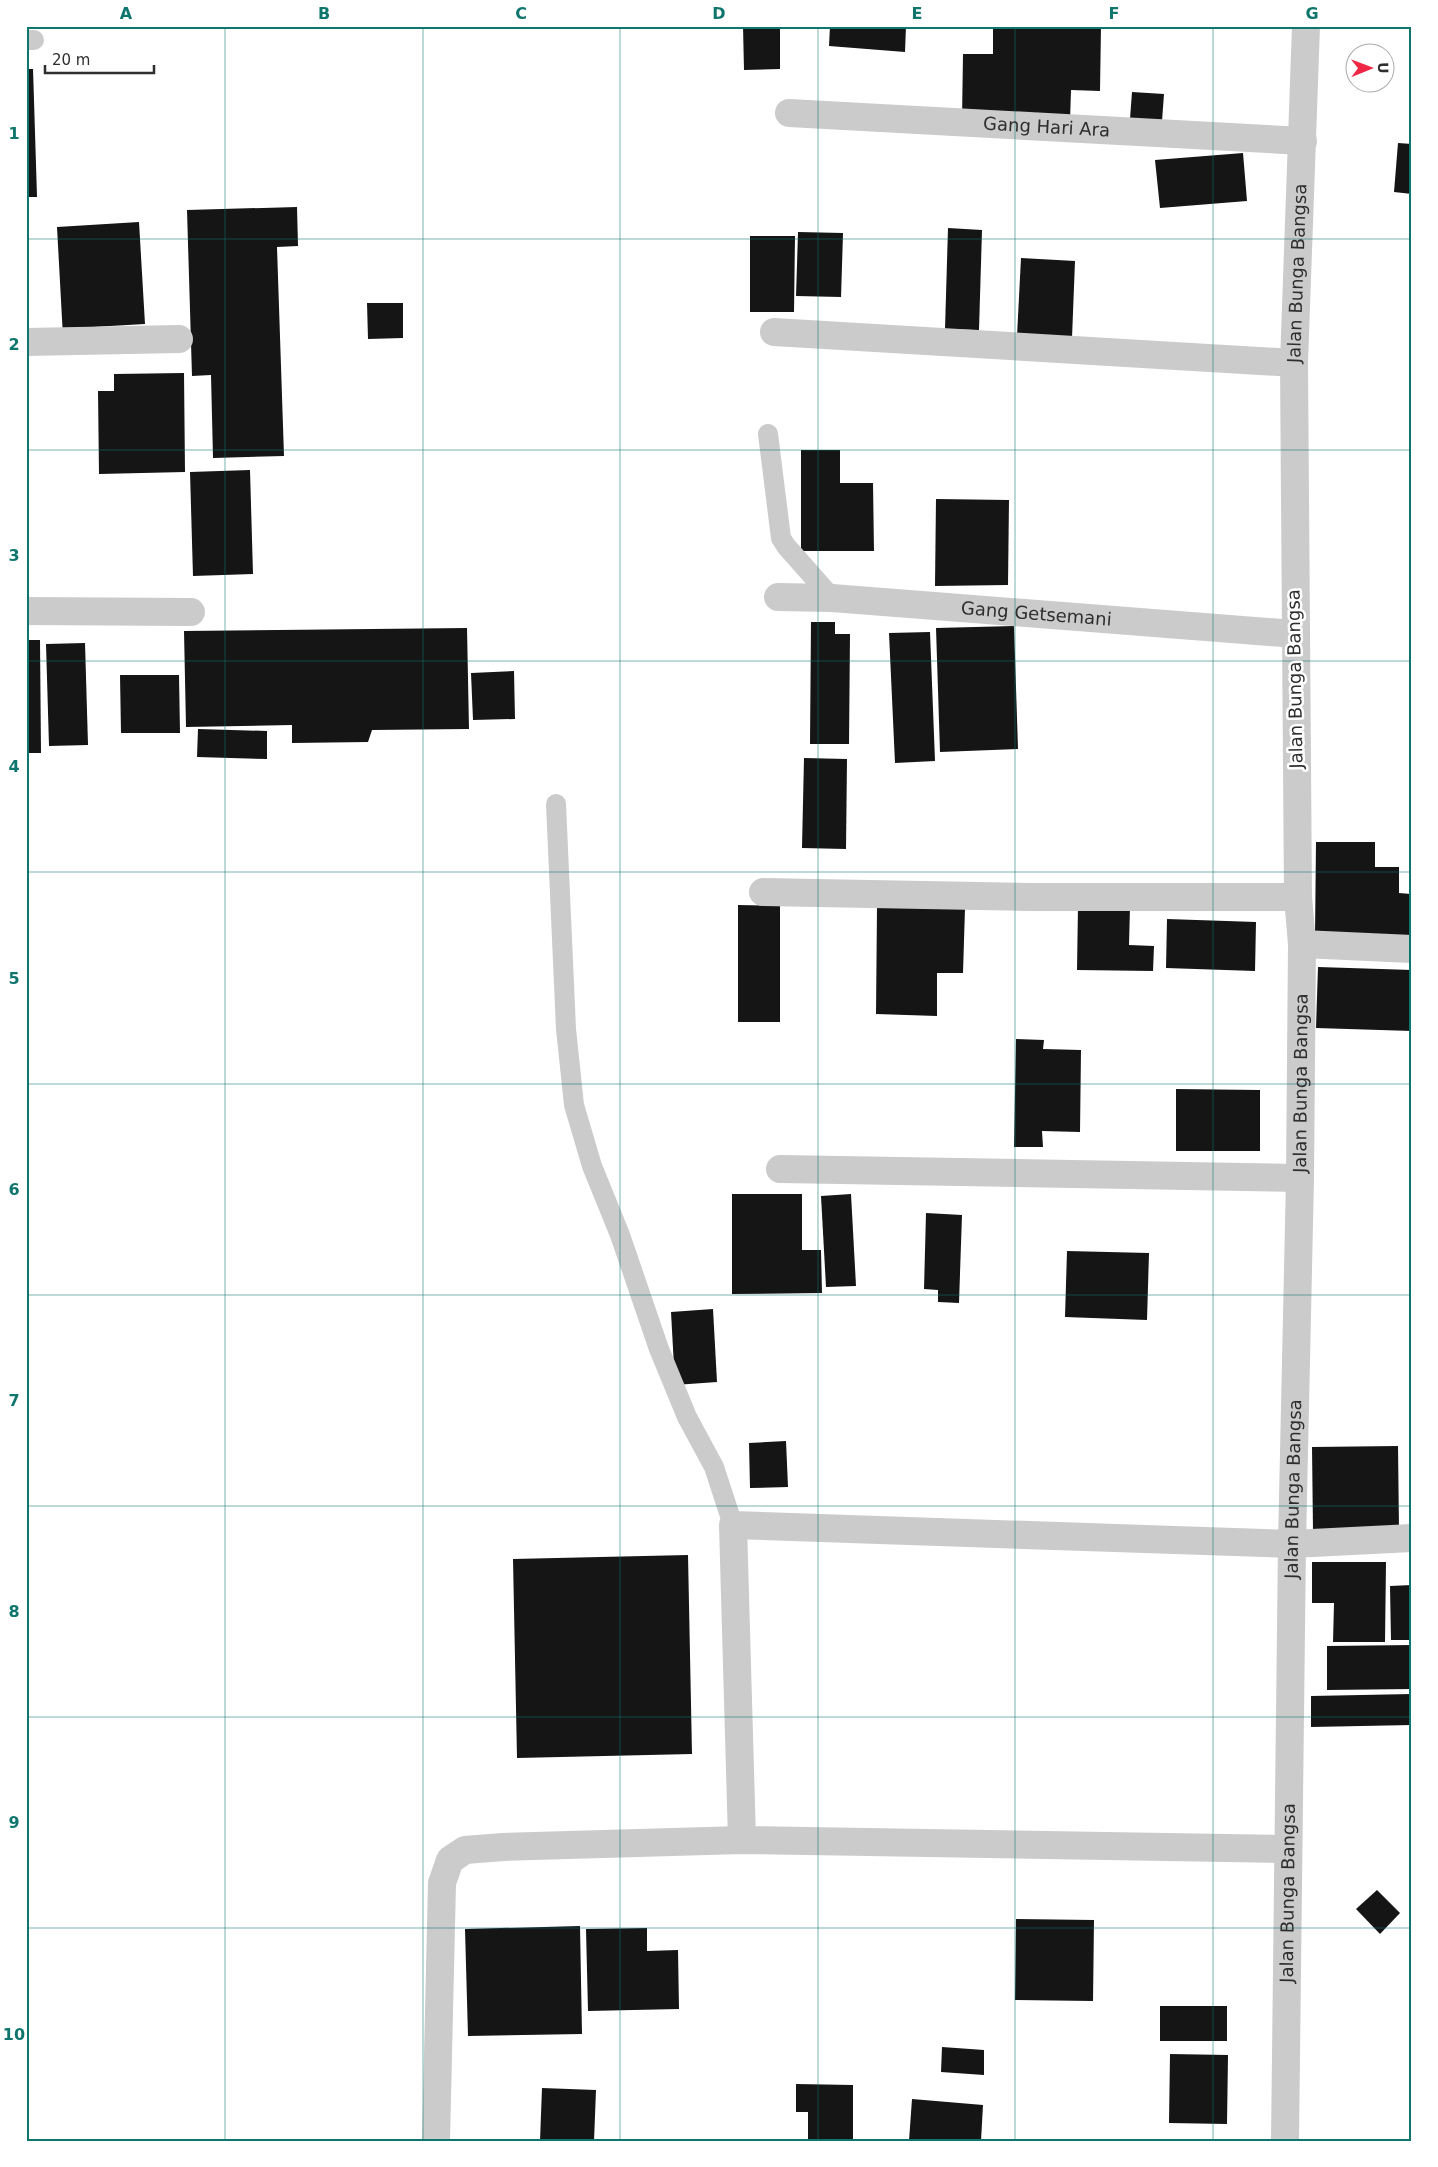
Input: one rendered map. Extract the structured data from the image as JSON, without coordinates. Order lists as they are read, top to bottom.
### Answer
{
  "streets": {
    "street": ["Gang Hari Ara", "Jalan Bunga Bangsa", "Gang Getsemani"]
  },
  "crossings": [
    ["Gang Hari Ara", "Jalan Bunga Bangsa"],
    ["Jalan Bunga Bangsa", "Gang Getsemani"]
  ],
  "scale_bar": "20 m",
  "north": "right",
  "grid": {
    "columns": [
      "A",
      "B",
      "C",
      "D",
      "E",
      "F",
      "G"
    ],
    "rows": [
      "1",
      "2",
      "3",
      "4",
      "5",
      "6",
      "7",
      "8",
      "9",
      "10"
    ]
  }
}
